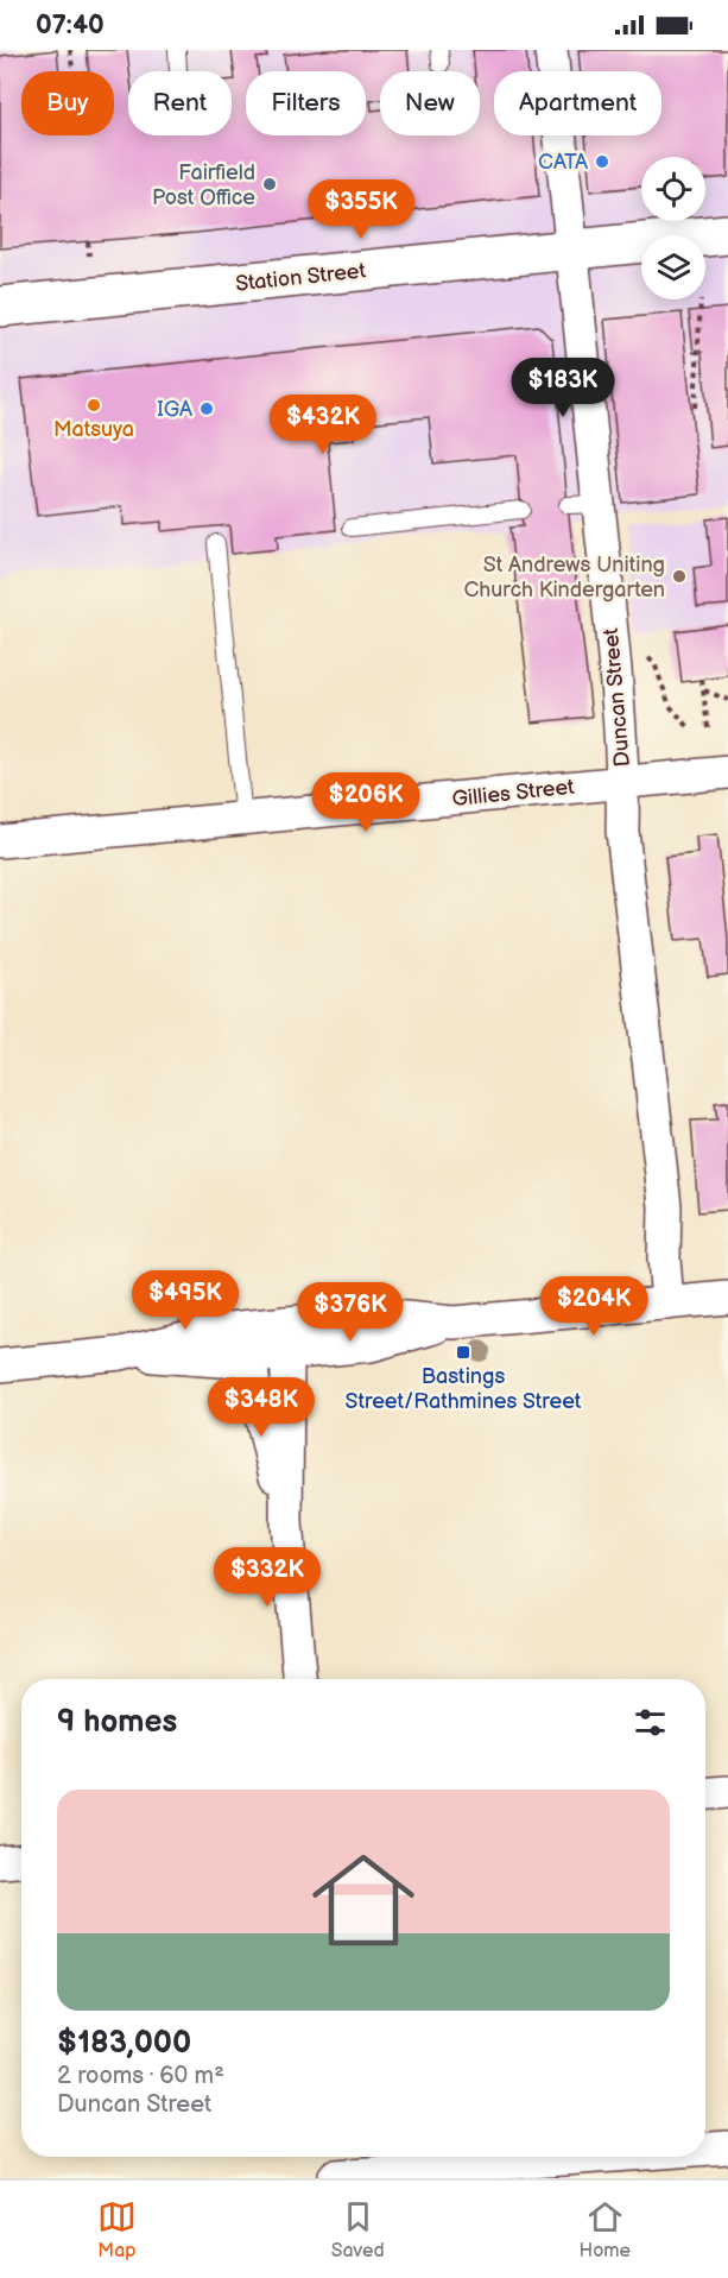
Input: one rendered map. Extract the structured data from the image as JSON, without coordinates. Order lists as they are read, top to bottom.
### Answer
{
  "streets": {
    "main road": ["Station Street"],
    "street": ["Duncan Street", "Gillies Street"]
  },
  "crossings": [
    ["Station Street", "Duncan Street"],
    ["Duncan Street", "Gillies Street"]
  ],
  "places": {
    "other": [
      "CATA",
      "Fairfield Post Office",
      "Matsuya",
      "IGA",
      "St Andrews Uniting Church Kindergarten"
    ],
    "transit": ["Bastings Street/Rathmines Street"]
  },
  "page": {
    "status": "07:40",
    "chip": [
      "Buy",
      "Rent",
      "Filters",
      "New",
      "Apartment"
    ],
    "price": [
      "$355K",
      "$183K",
      "$432K",
      "$206K",
      "$495K",
      "$204K",
      "$376K",
      "$348K",
      "$332K"
    ],
    "heading": "9 homes",
    "list": [
      {
        "name": "$183,000",
        "note": "2 rooms · 60 m² · Duncan Street"
      }
    ],
    "tabs": ["Map", "Saved", "Home"]
  }
}
